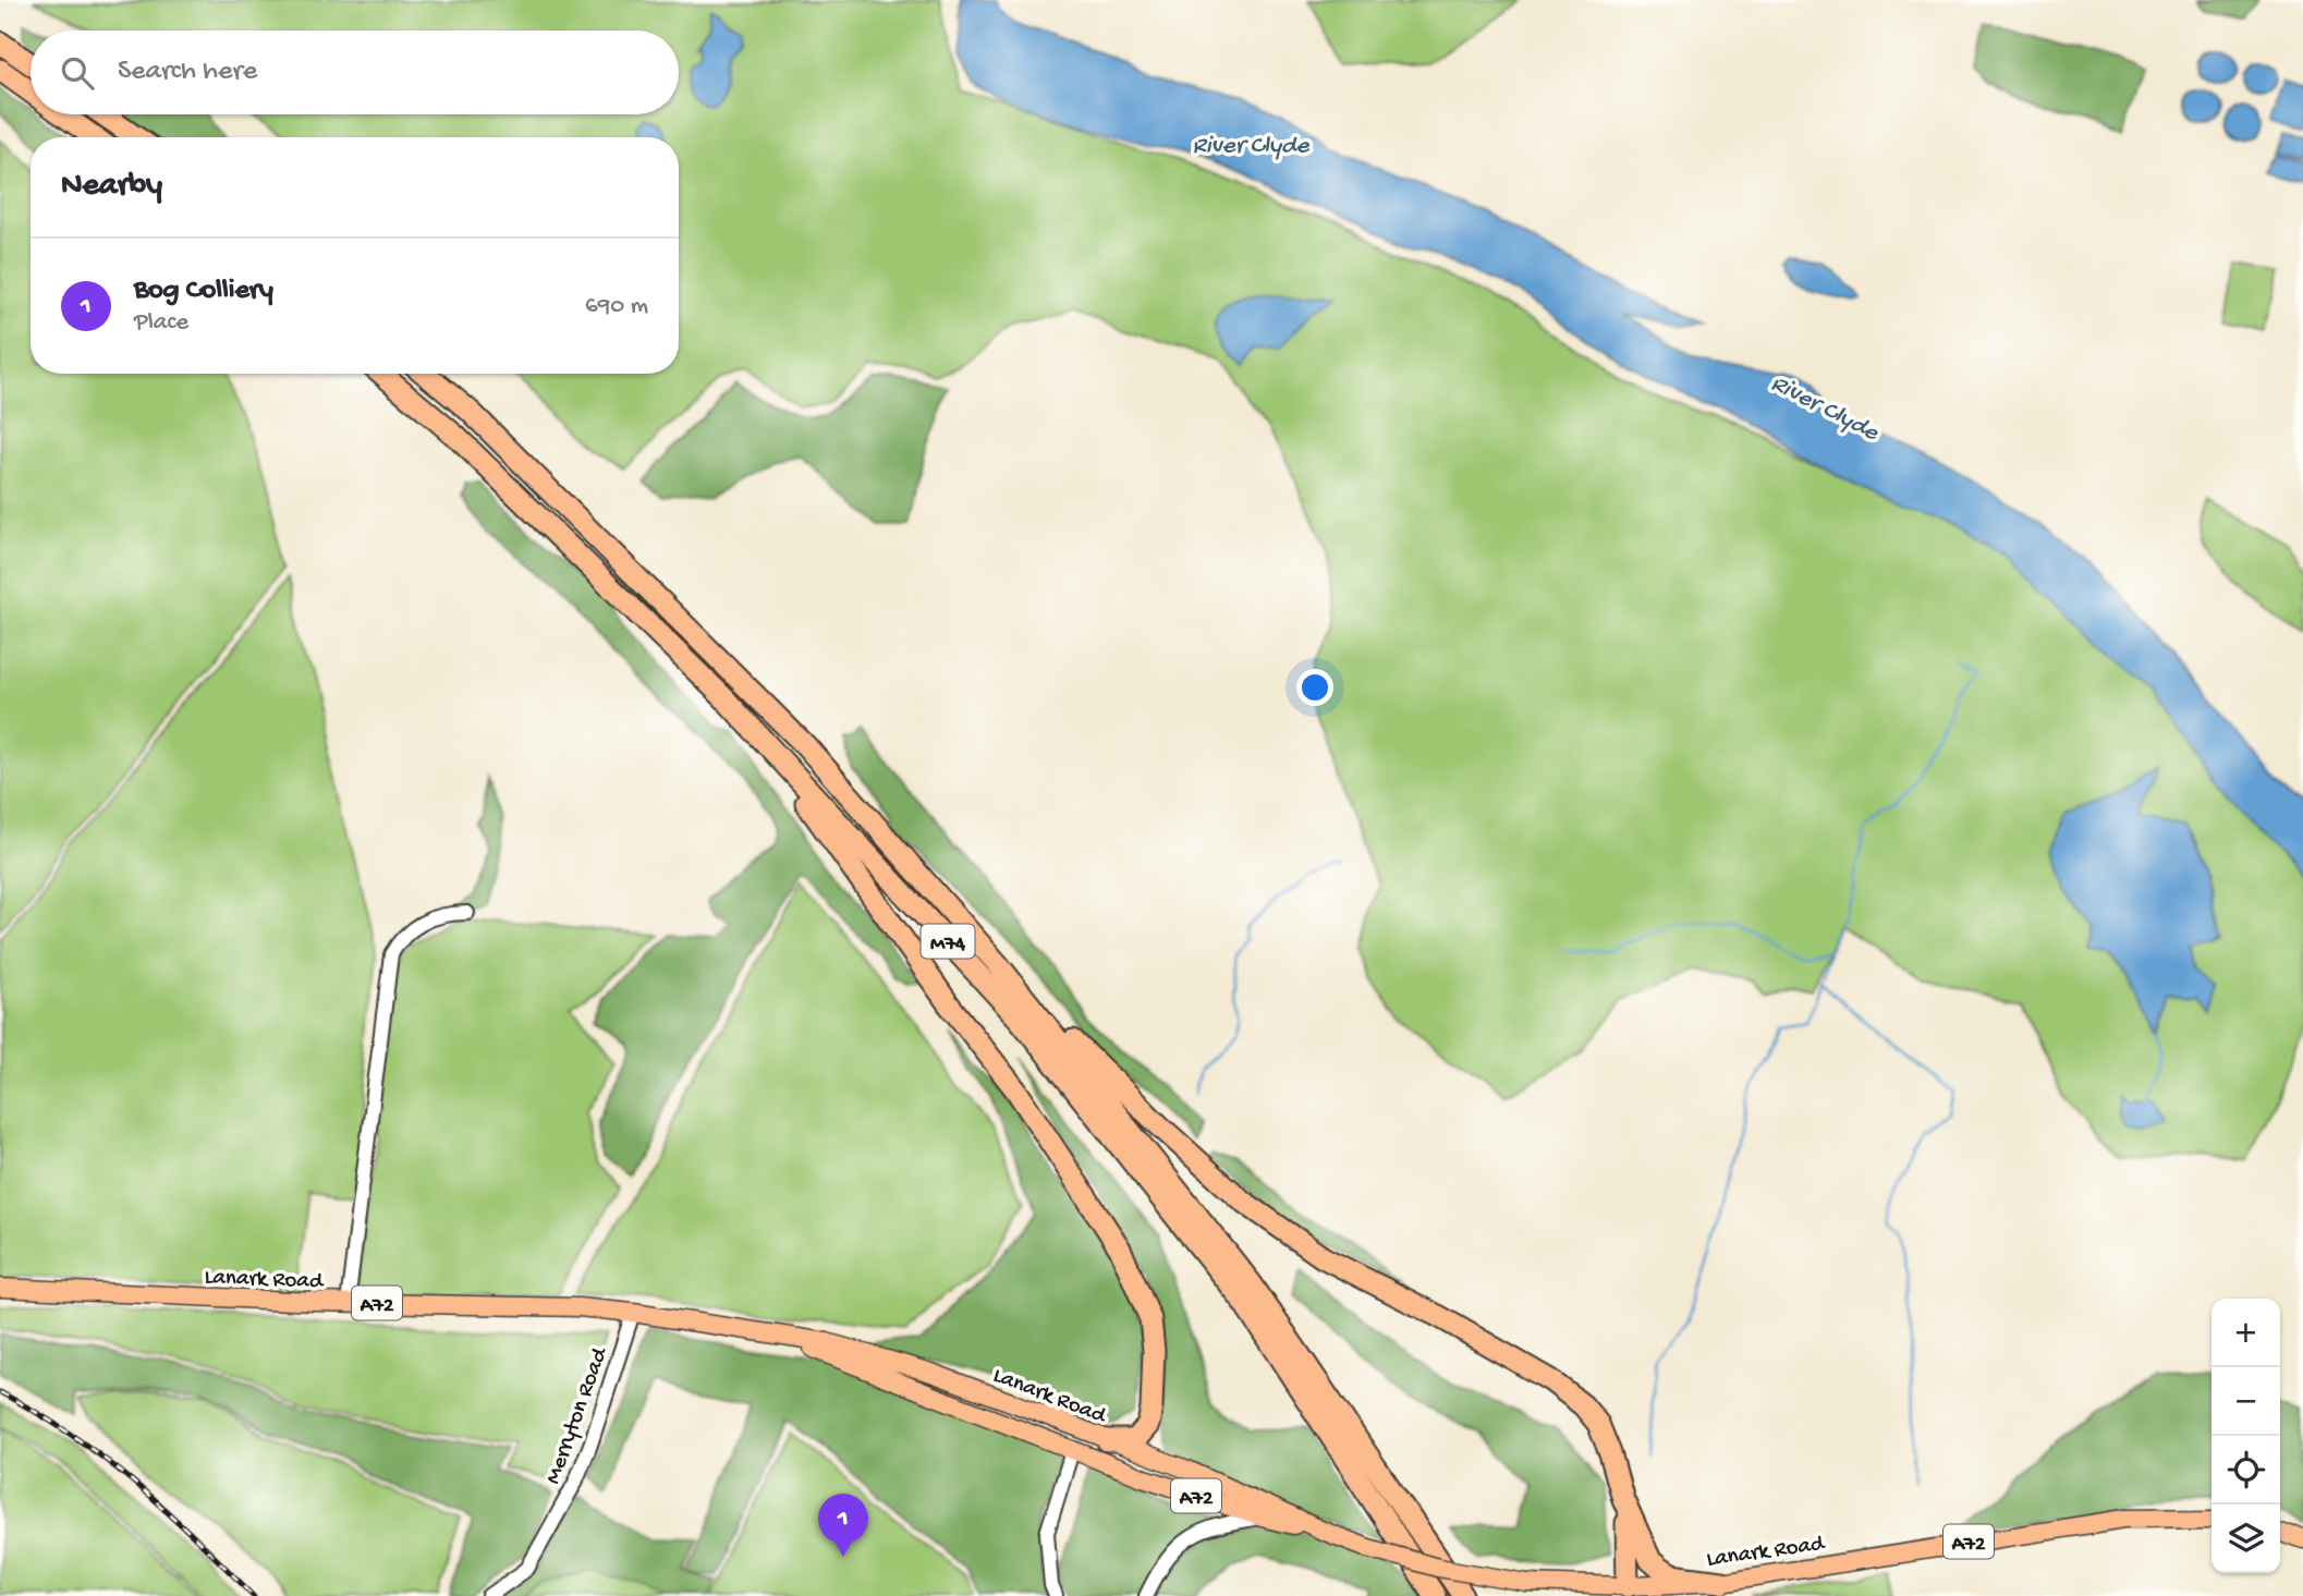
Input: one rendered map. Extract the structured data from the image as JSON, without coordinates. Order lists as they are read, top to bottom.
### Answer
{
  "streets": {
    "highway": ["M74"],
    "main road": ["Lanark Road", "A72"],
    "street": ["Merryton Road"]
  },
  "crossings": [
    ["M74", "Lanark Road"],
    ["M74", "A72"],
    ["Lanark Road", "A72"],
    ["Lanark Road", "Merryton Road"]
  ],
  "water": ["River Clyde"],
  "page": {
    "search": "Search here",
    "heading": "Nearby",
    "list": [
      {
        "mark": "1",
        "name": "Bog Colliery",
        "note": "Place",
        "value": "690 m"
      }
    ],
    "map_buttons": ["+", "−"],
    "pins": "1"
  }
}
